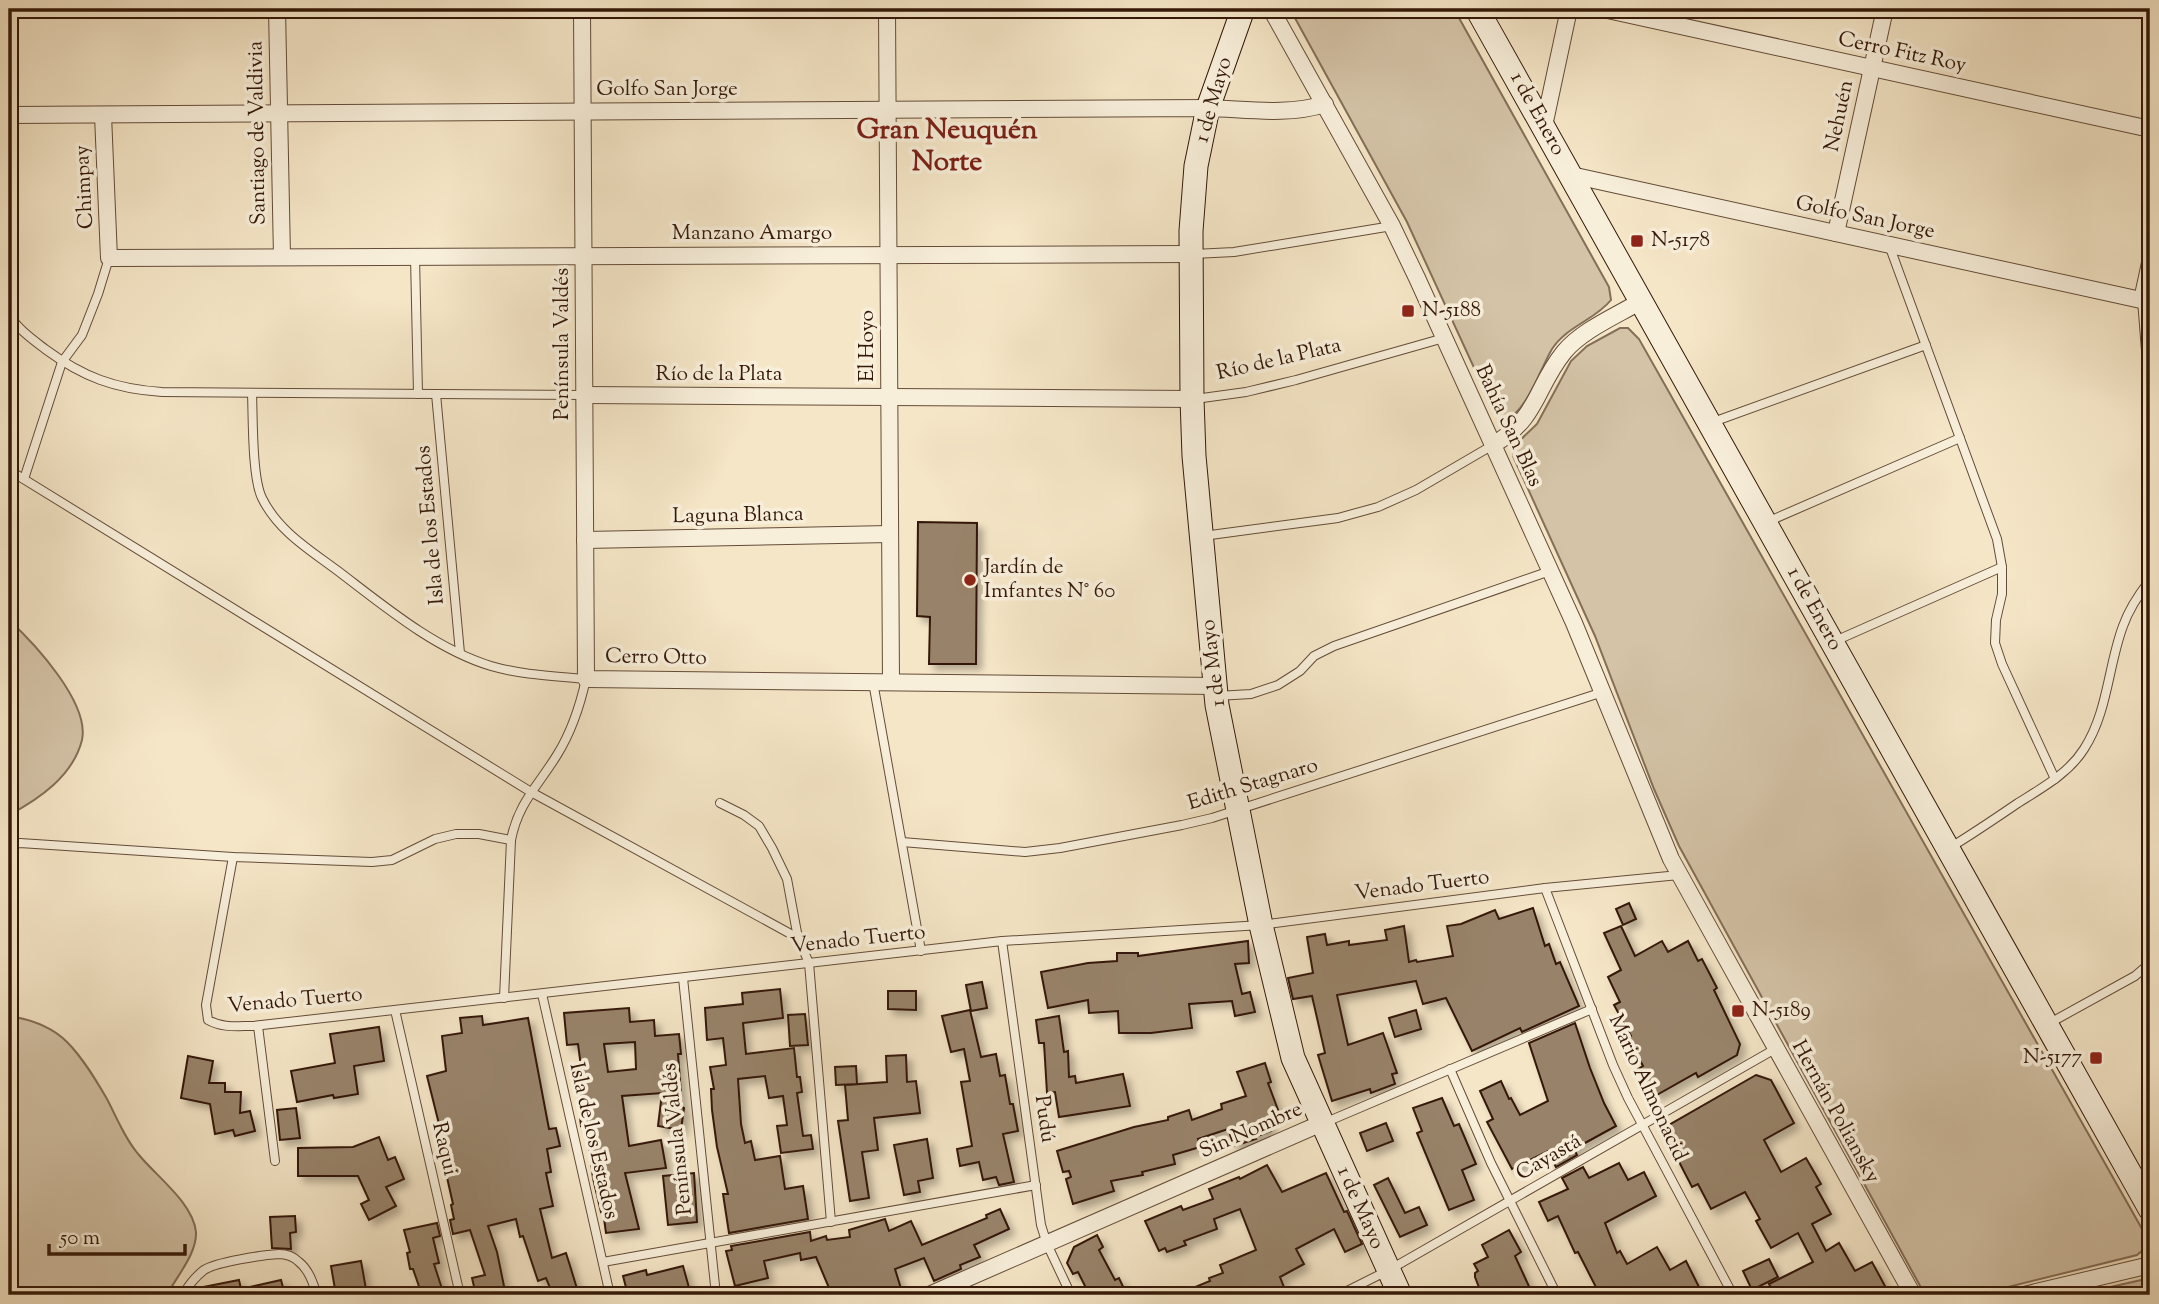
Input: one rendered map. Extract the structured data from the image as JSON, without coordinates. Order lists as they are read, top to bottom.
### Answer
{
  "streets": {
    "main road": ["1 de Mayo", "1 de Enero"],
    "street": [
      "Cerro Fitz Roy",
      "Golfo San Jorge",
      "Nehuén",
      "Santiago de Valdivia",
      "Chimpay",
      "Manzano Amargo",
      "Península Valdés",
      "El Hoyo",
      "Río de la Plata",
      "Bahía San Blas",
      "Laguna Blanca",
      "Cerro Otto",
      "Hernán Poliansky",
      "Sin Nombre"
    ],
    "lane": [
      "Isla de los Estados",
      "Edith Stagnaro",
      "Venado Tuerto",
      "Mario Almonacid",
      "Pudú",
      "Raqui",
      "Cayastá"
    ]
  },
  "crossings": [
    ["Cerro Fitz Roy", "Nehuén"],
    ["Golfo San Jorge", "1 de Mayo"],
    ["Golfo San Jorge", "1 de Enero"],
    ["Golfo San Jorge", "Nehuén"],
    ["Golfo San Jorge", "Santiago de Valdivia"],
    ["Golfo San Jorge", "Chimpay"],
    ["Golfo San Jorge", "Península Valdés"],
    ["Golfo San Jorge", "El Hoyo"],
    ["Golfo San Jorge", "Bahía San Blas"],
    ["1 de Mayo", "Manzano Amargo"],
    ["1 de Mayo", "Río de la Plata"],
    ["1 de Mayo", "Cerro Otto"],
    ["1 de Mayo", "Edith Stagnaro"],
    ["1 de Mayo", "Venado Tuerto"],
    ["1 de Mayo", "Sin Nombre"],
    ["1 de Mayo", "Cayastá"],
    ["Santiago de Valdivia", "Manzano Amargo"],
    ["Chimpay", "Manzano Amargo"],
    ["Manzano Amargo", "Península Valdés"],
    ["Manzano Amargo", "El Hoyo"],
    ["Manzano Amargo", "Bahía San Blas"],
    ["Península Valdés", "Río de la Plata"],
    ["Península Valdés", "Laguna Blanca"],
    ["Península Valdés", "Cerro Otto"],
    ["Península Valdés", "Venado Tuerto"],
    ["El Hoyo", "Río de la Plata"],
    ["El Hoyo", "Laguna Blanca"],
    ["El Hoyo", "Cerro Otto"],
    ["Río de la Plata", "Bahía San Blas"],
    ["Río de la Plata", "Isla de los Estados"],
    ["Río de la Plata", "Cerro Otto"],
    ["Bahía San Blas", "Edith Stagnaro"],
    ["Bahía San Blas", "Venado Tuerto"],
    ["Bahía San Blas", "Hernán Poliansky"],
    ["Isla de los Estados", "Cerro Otto"],
    ["Isla de los Estados", "Venado Tuerto"],
    ["Venado Tuerto", "Mario Almonacid"],
    ["Venado Tuerto", "Hernán Poliansky"],
    ["Venado Tuerto", "Pudú"],
    ["Venado Tuerto", "Raqui"],
    ["Mario Almonacid", "Sin Nombre"],
    ["Mario Almonacid", "Cayastá"],
    ["Hernán Poliansky", "Cayastá"],
    ["Pudú", "Sin Nombre"]
  ],
  "districts": ["Gran Neuquén Norte"],
  "places": {
    "transit": [
      "N-5178",
      "N-5188",
      "N-5189",
      "N-5177"
    ],
    "other": ["Jardín de Imfantes N° 60"]
  },
  "scale_bar": "50 m"
}
